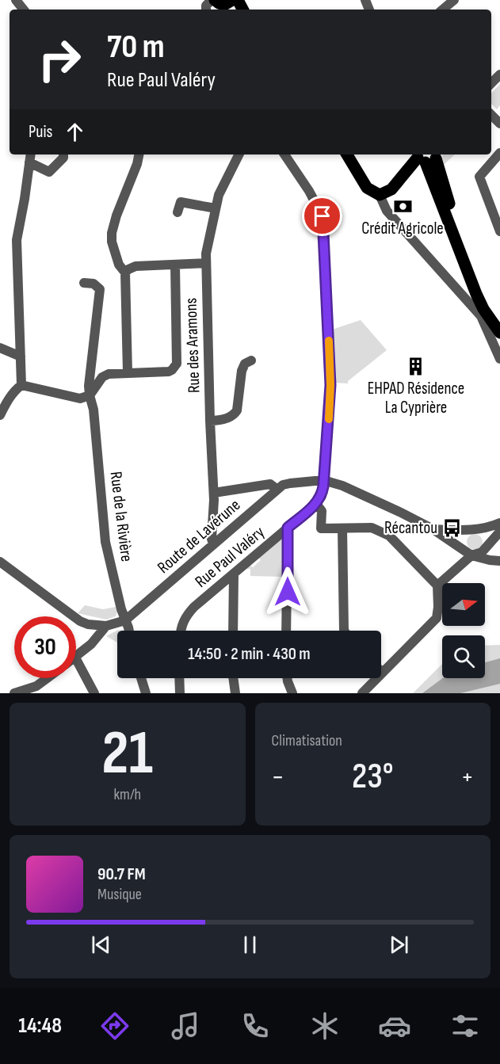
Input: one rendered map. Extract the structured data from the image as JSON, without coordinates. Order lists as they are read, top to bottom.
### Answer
{
  "streets": {
    "street": [
      "Rue des Aramons",
      "Rue de la Rivière",
      "Route de Lavérune",
      "Rue Paul Valéry"
    ]
  },
  "crossings": [
    ["Rue des Aramons", "Route de Lavérune"],
    ["Rue de la Rivière", "Route de Lavérune"]
  ],
  "places": {
    "bank": ["Crédit Agricole"],
    "building": ["EHPAD Résidence La Cyprière"],
    "bus stop": ["Récantou"]
  },
  "north": "right",
  "page": {
    "turn": ["70 m", "Rue Paul Valéry"],
    "then": "Puis",
    "limit": "30",
    "trip": "14:50 · 2 min · 430 m",
    "tile": [
      ["21", "km/h"],
      "Climatisation"
    ],
    "heat": ["−", "23°", "+"],
    "song": ["90.7 FM", "Musique"],
    "tabs": "14:48"
  }
}
